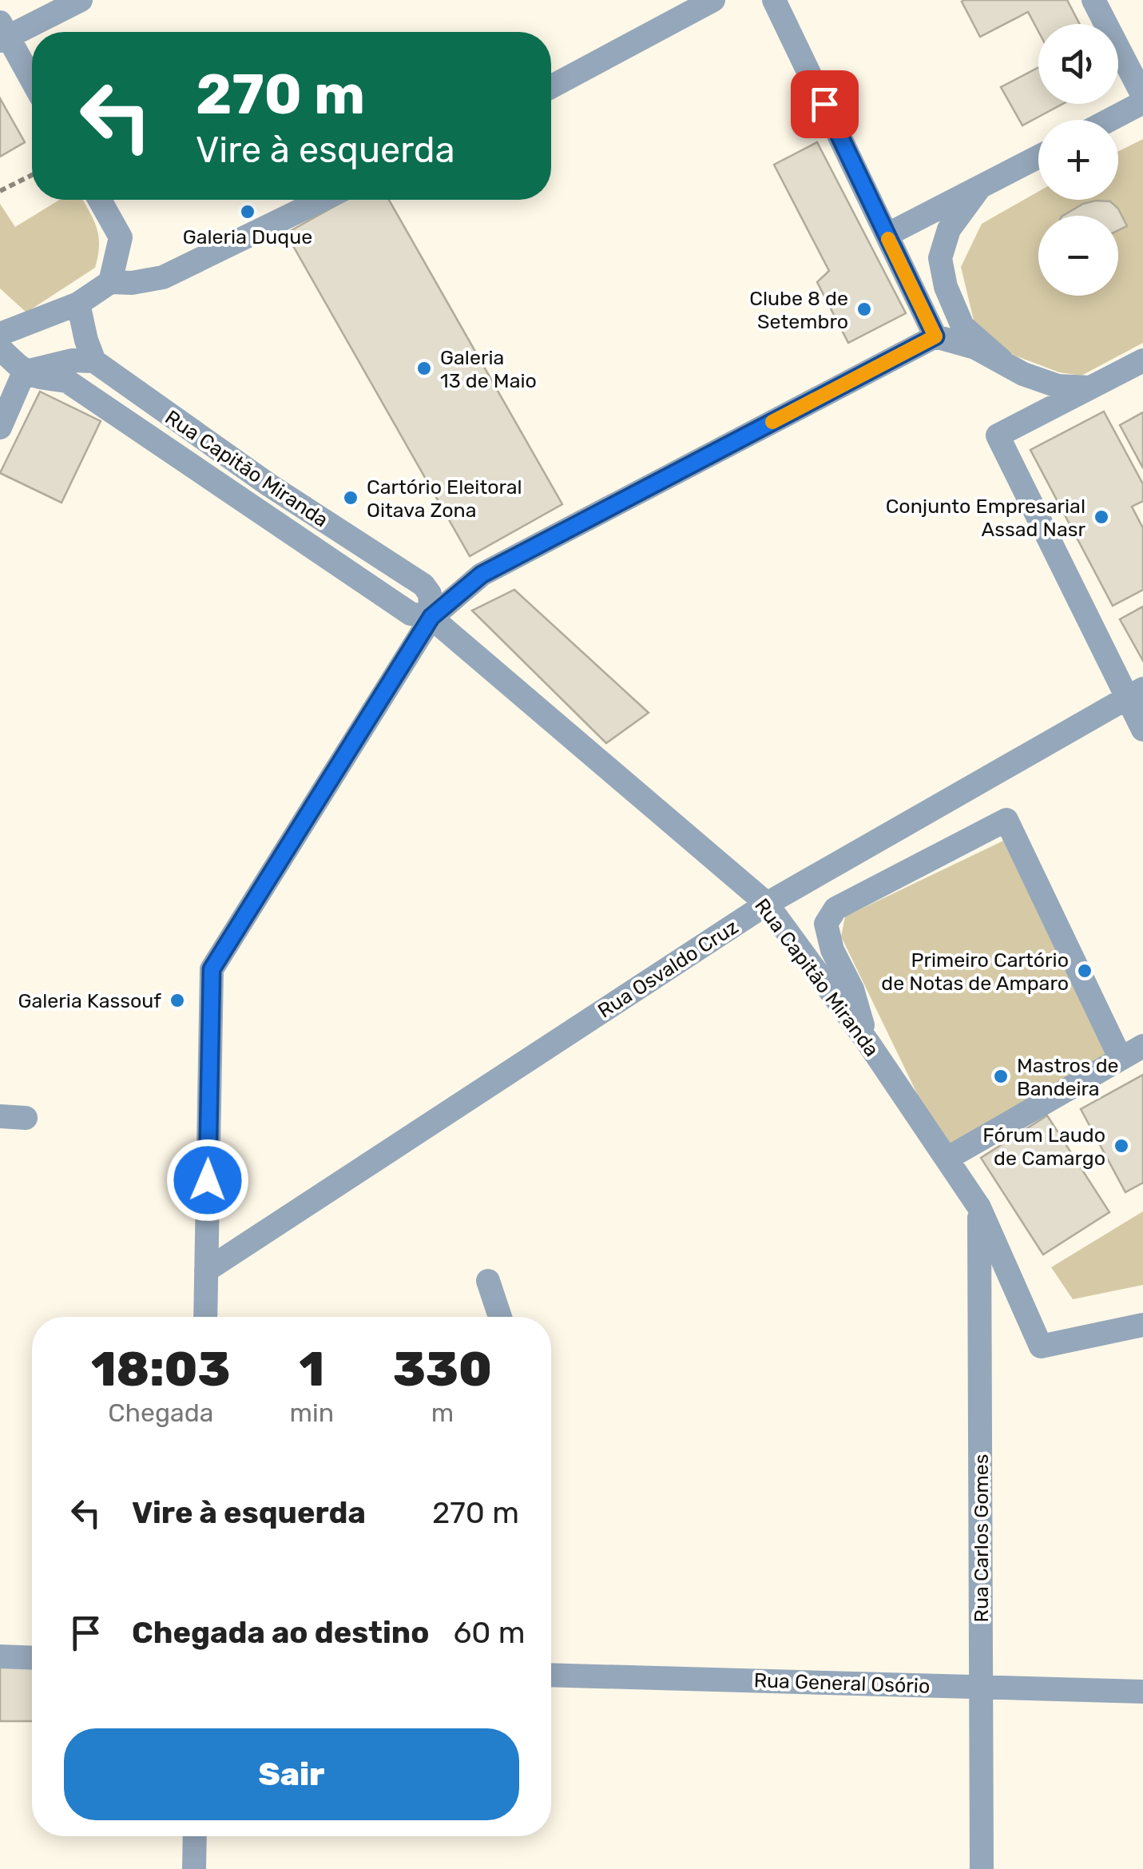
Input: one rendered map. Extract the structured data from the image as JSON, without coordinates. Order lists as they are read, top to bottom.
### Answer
{
  "streets": {
    "street": [
      "Rua Capitão Miranda",
      "Rua Osvaldo Cruz",
      "Rua Carlos Gomes",
      "Rua General Osório"
    ]
  },
  "crossings": [
    ["Rua Capitão Miranda", "Rua Osvaldo Cruz"],
    ["Rua Capitão Miranda", "Rua Carlos Gomes"],
    ["Rua Carlos Gomes", "Rua General Osório"]
  ],
  "places": [
    "Galeria Duque",
    "Clube 8 de Setembro",
    "Galeria 13 de Maio",
    "Cartório Eleitoral Oitava Zona",
    "Conjunto Empresarial Assad Nasr",
    "Primeiro Cartório de Notas de Amparo",
    "Galeria Kassouf",
    "Mastros de Bandeira",
    "Fórum Laudo de Camargo"
  ],
  "page": {
    "map_buttons": ["+", "−"],
    "turn": ["270 m", "Vire à esquerda"],
    "eta": [
      "18:03",
      "Chegada",
      "1",
      "min",
      "330",
      "m"
    ],
    "list": [
      {
        "name": "Vire à esquerda",
        "value": "270 m"
      },
      {
        "name": "Chegada ao destino",
        "value": "60 m"
      }
    ],
    "buttons": "Sair"
  }
}
